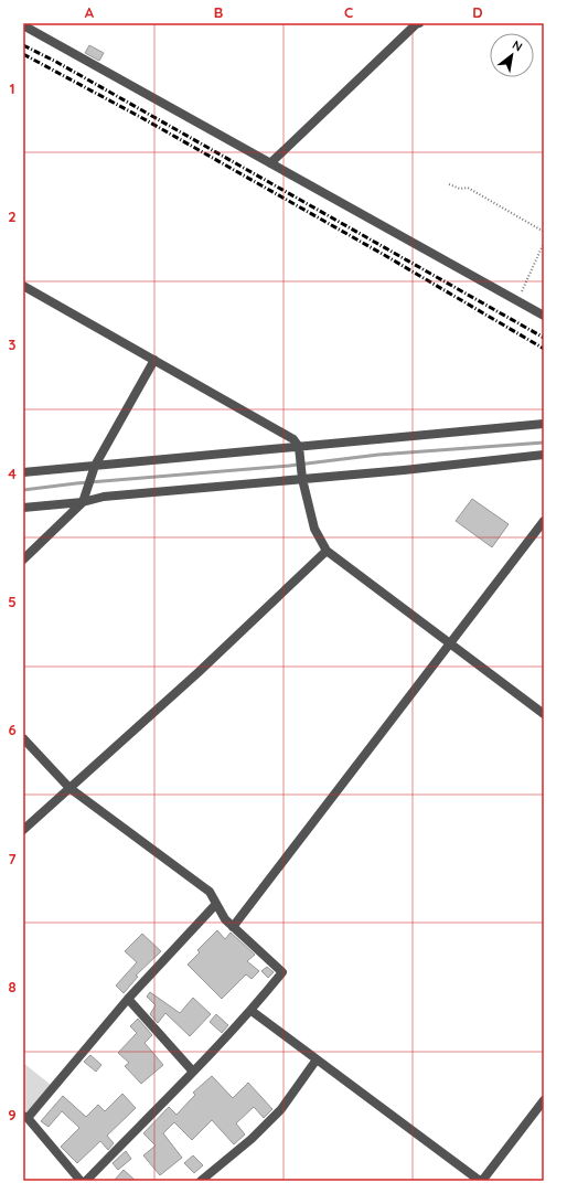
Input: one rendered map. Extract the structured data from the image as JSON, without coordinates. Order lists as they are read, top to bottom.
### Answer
{
  "north": "top right",
  "grid": {
    "columns": [
      "A",
      "B",
      "C",
      "D"
    ],
    "rows": [
      "1",
      "2",
      "3",
      "4",
      "5",
      "6",
      "7",
      "8",
      "9"
    ]
  }
}
